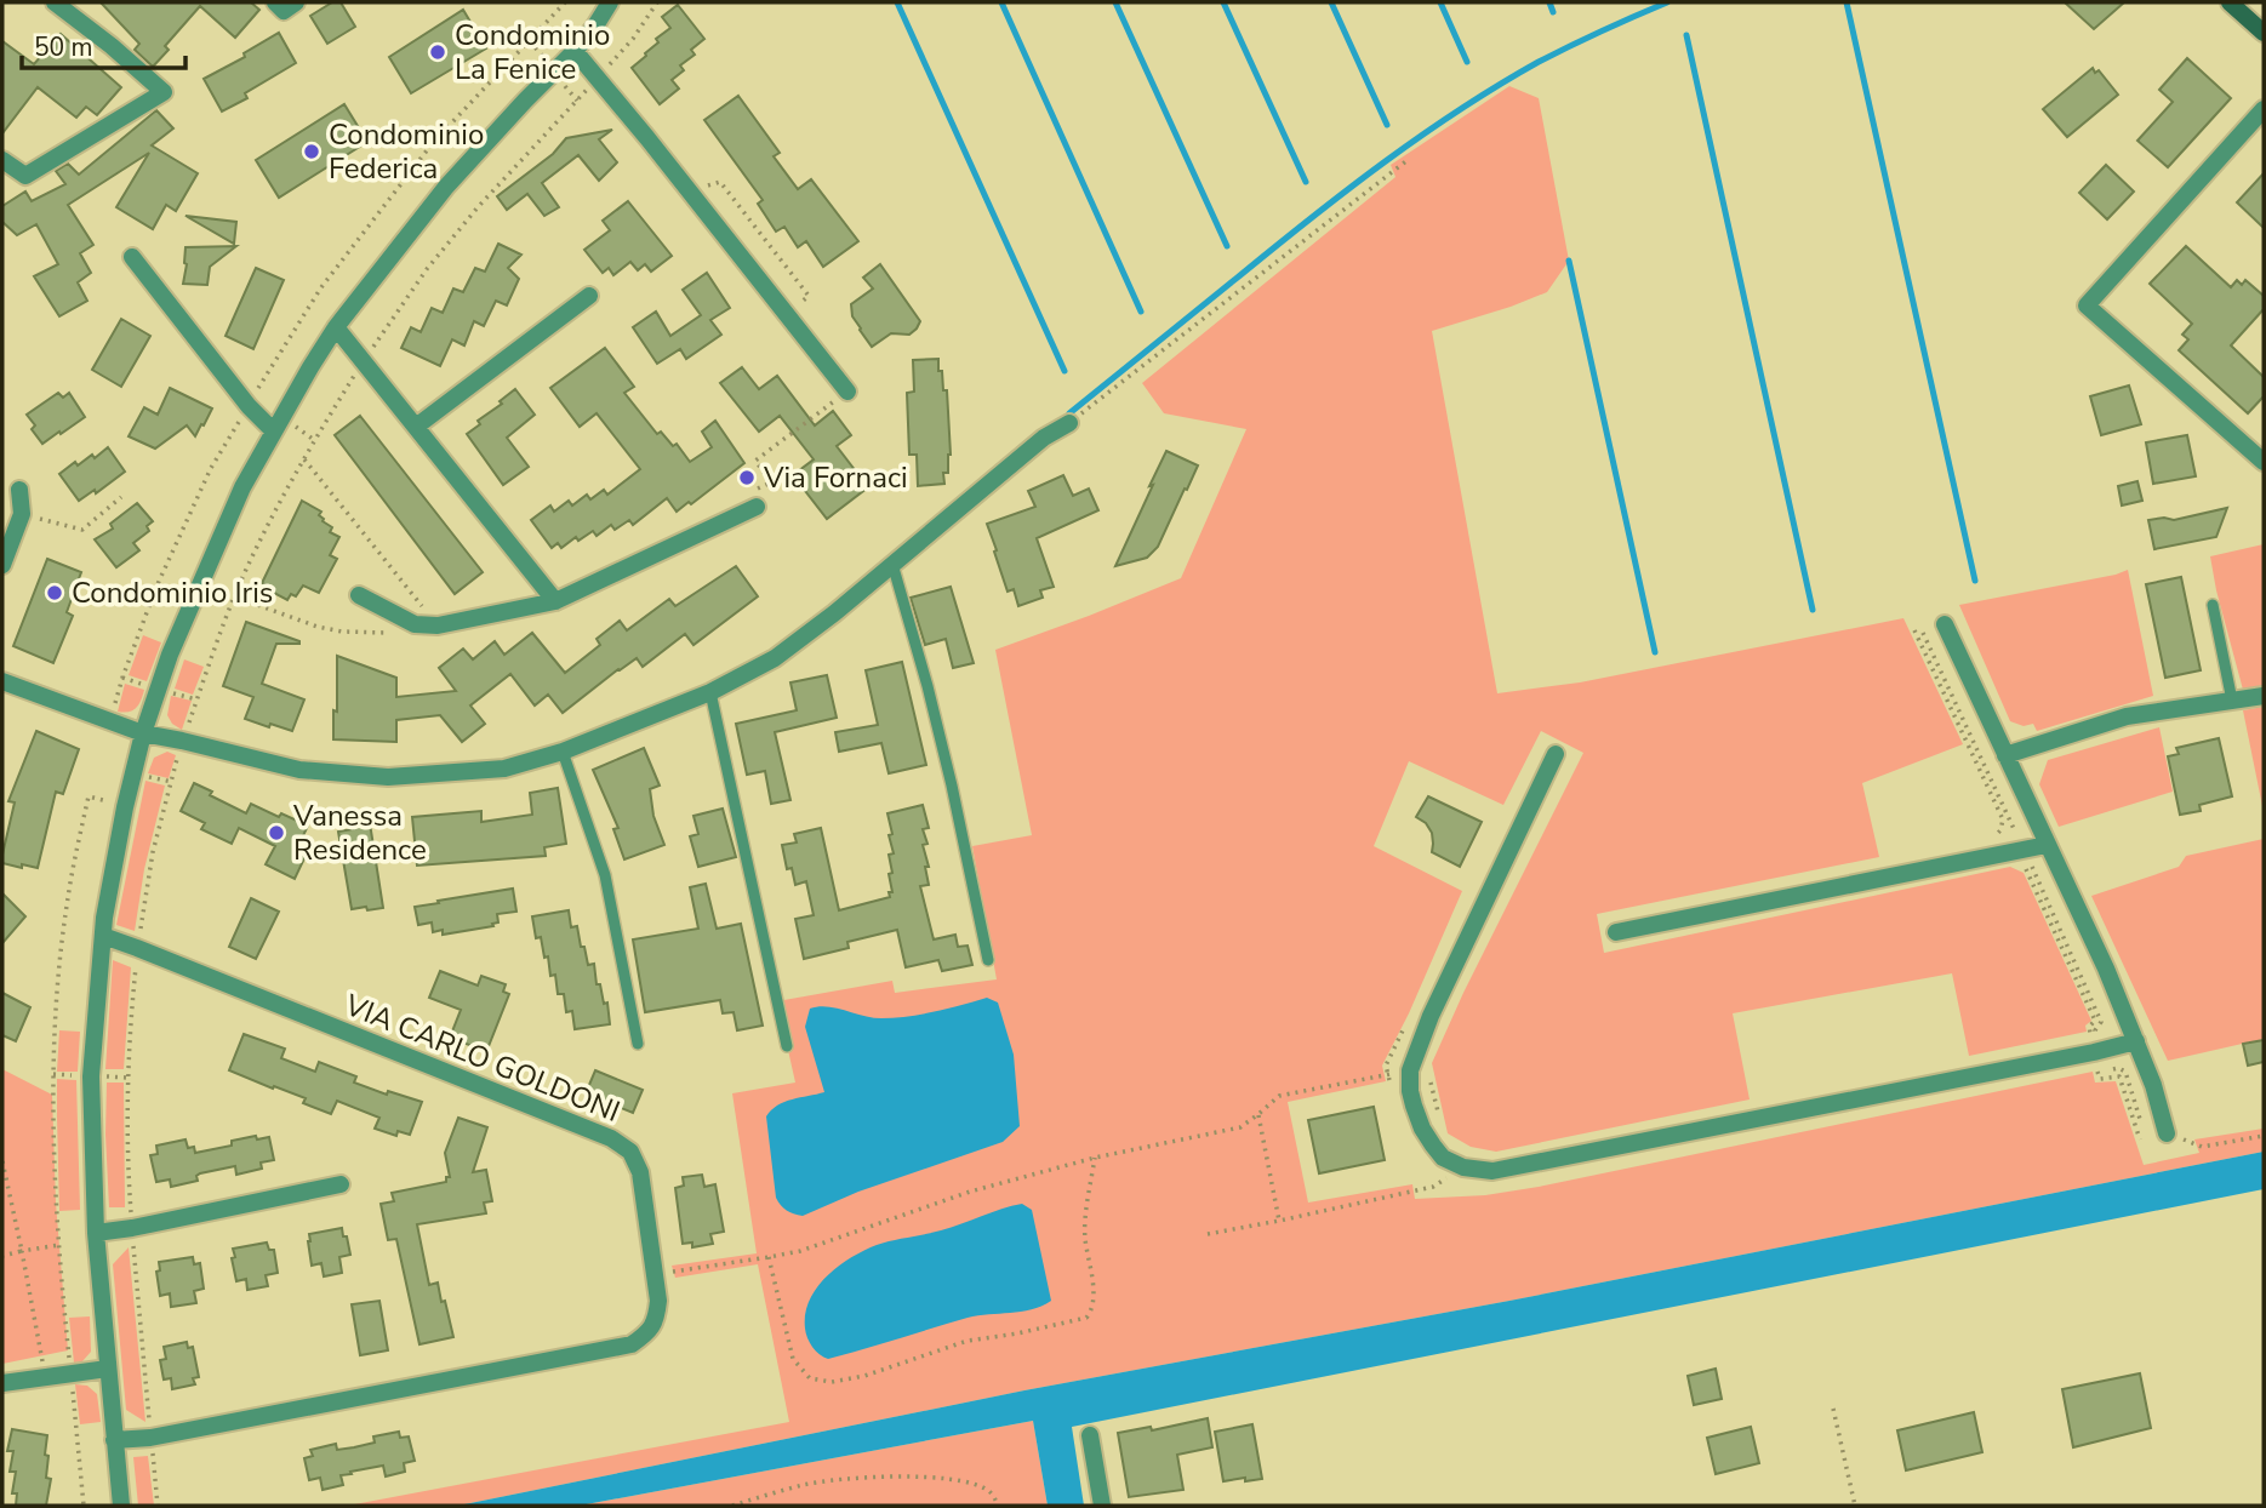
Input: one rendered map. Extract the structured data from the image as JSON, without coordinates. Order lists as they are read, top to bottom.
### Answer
{
  "streets": {
    "street": ["VIA CARLO GOLDONI"]
  },
  "places": [
    "Condominio La Fenice",
    "Condominio Federica",
    "Via Fornaci",
    "Condominio Iris",
    "Vanessa Residence"
  ],
  "scale_bar": "50 m"
}
